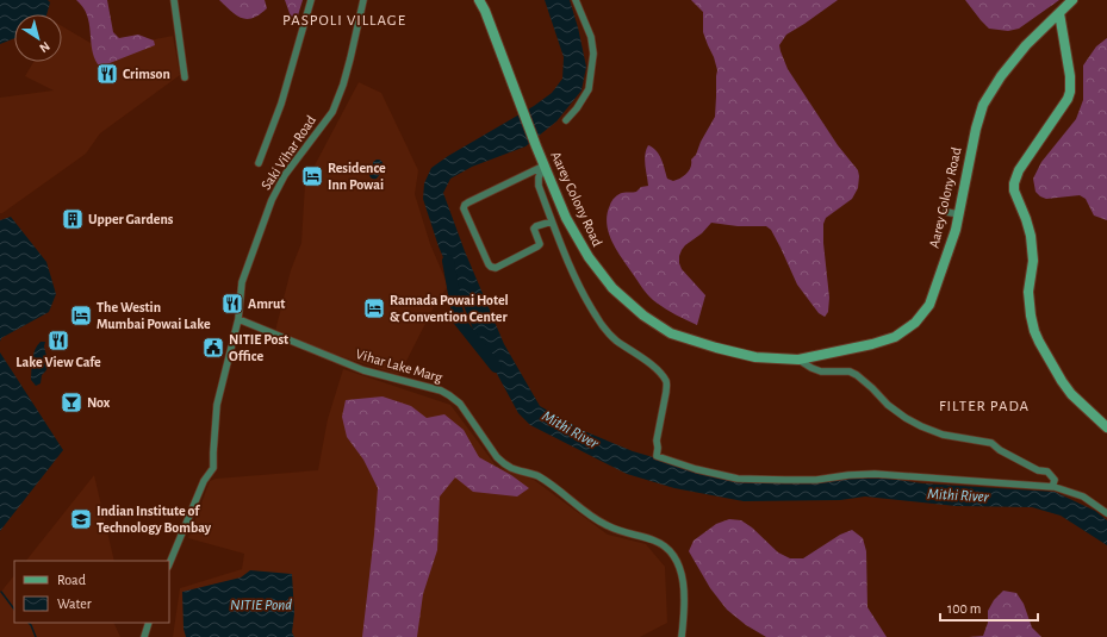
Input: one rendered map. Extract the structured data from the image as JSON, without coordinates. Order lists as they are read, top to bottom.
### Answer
{
  "streets": {
    "main road": ["Aarey Colony Road"],
    "street": ["Saki Vihar Road", "Vihar Lake Marg"]
  },
  "crossings": [
    ["Saki Vihar Road", "Vihar Lake Marg"]
  ],
  "districts": ["PASPOLI VILLAGE", "FILTER PADA"],
  "water": ["Mithi River", "NITIE Pond"],
  "places": {
    "restaurant": ["Crimson", "Amrut", "Lake View Cafe"],
    "hotel": ["Residence Inn Powai", "Ramada Powai Hotel & Convention Center", "The Westin Mumbai Powai Lake"],
    "building": ["Upper Gardens"],
    "public building": ["NITIE Post Office"],
    "bar": ["Nox"],
    "school or university": ["Indian Institute of Technology Bombay"]
  },
  "legend": ["Road", "Water"],
  "scale_bar": "100 m",
  "north": "bottom right"
}
